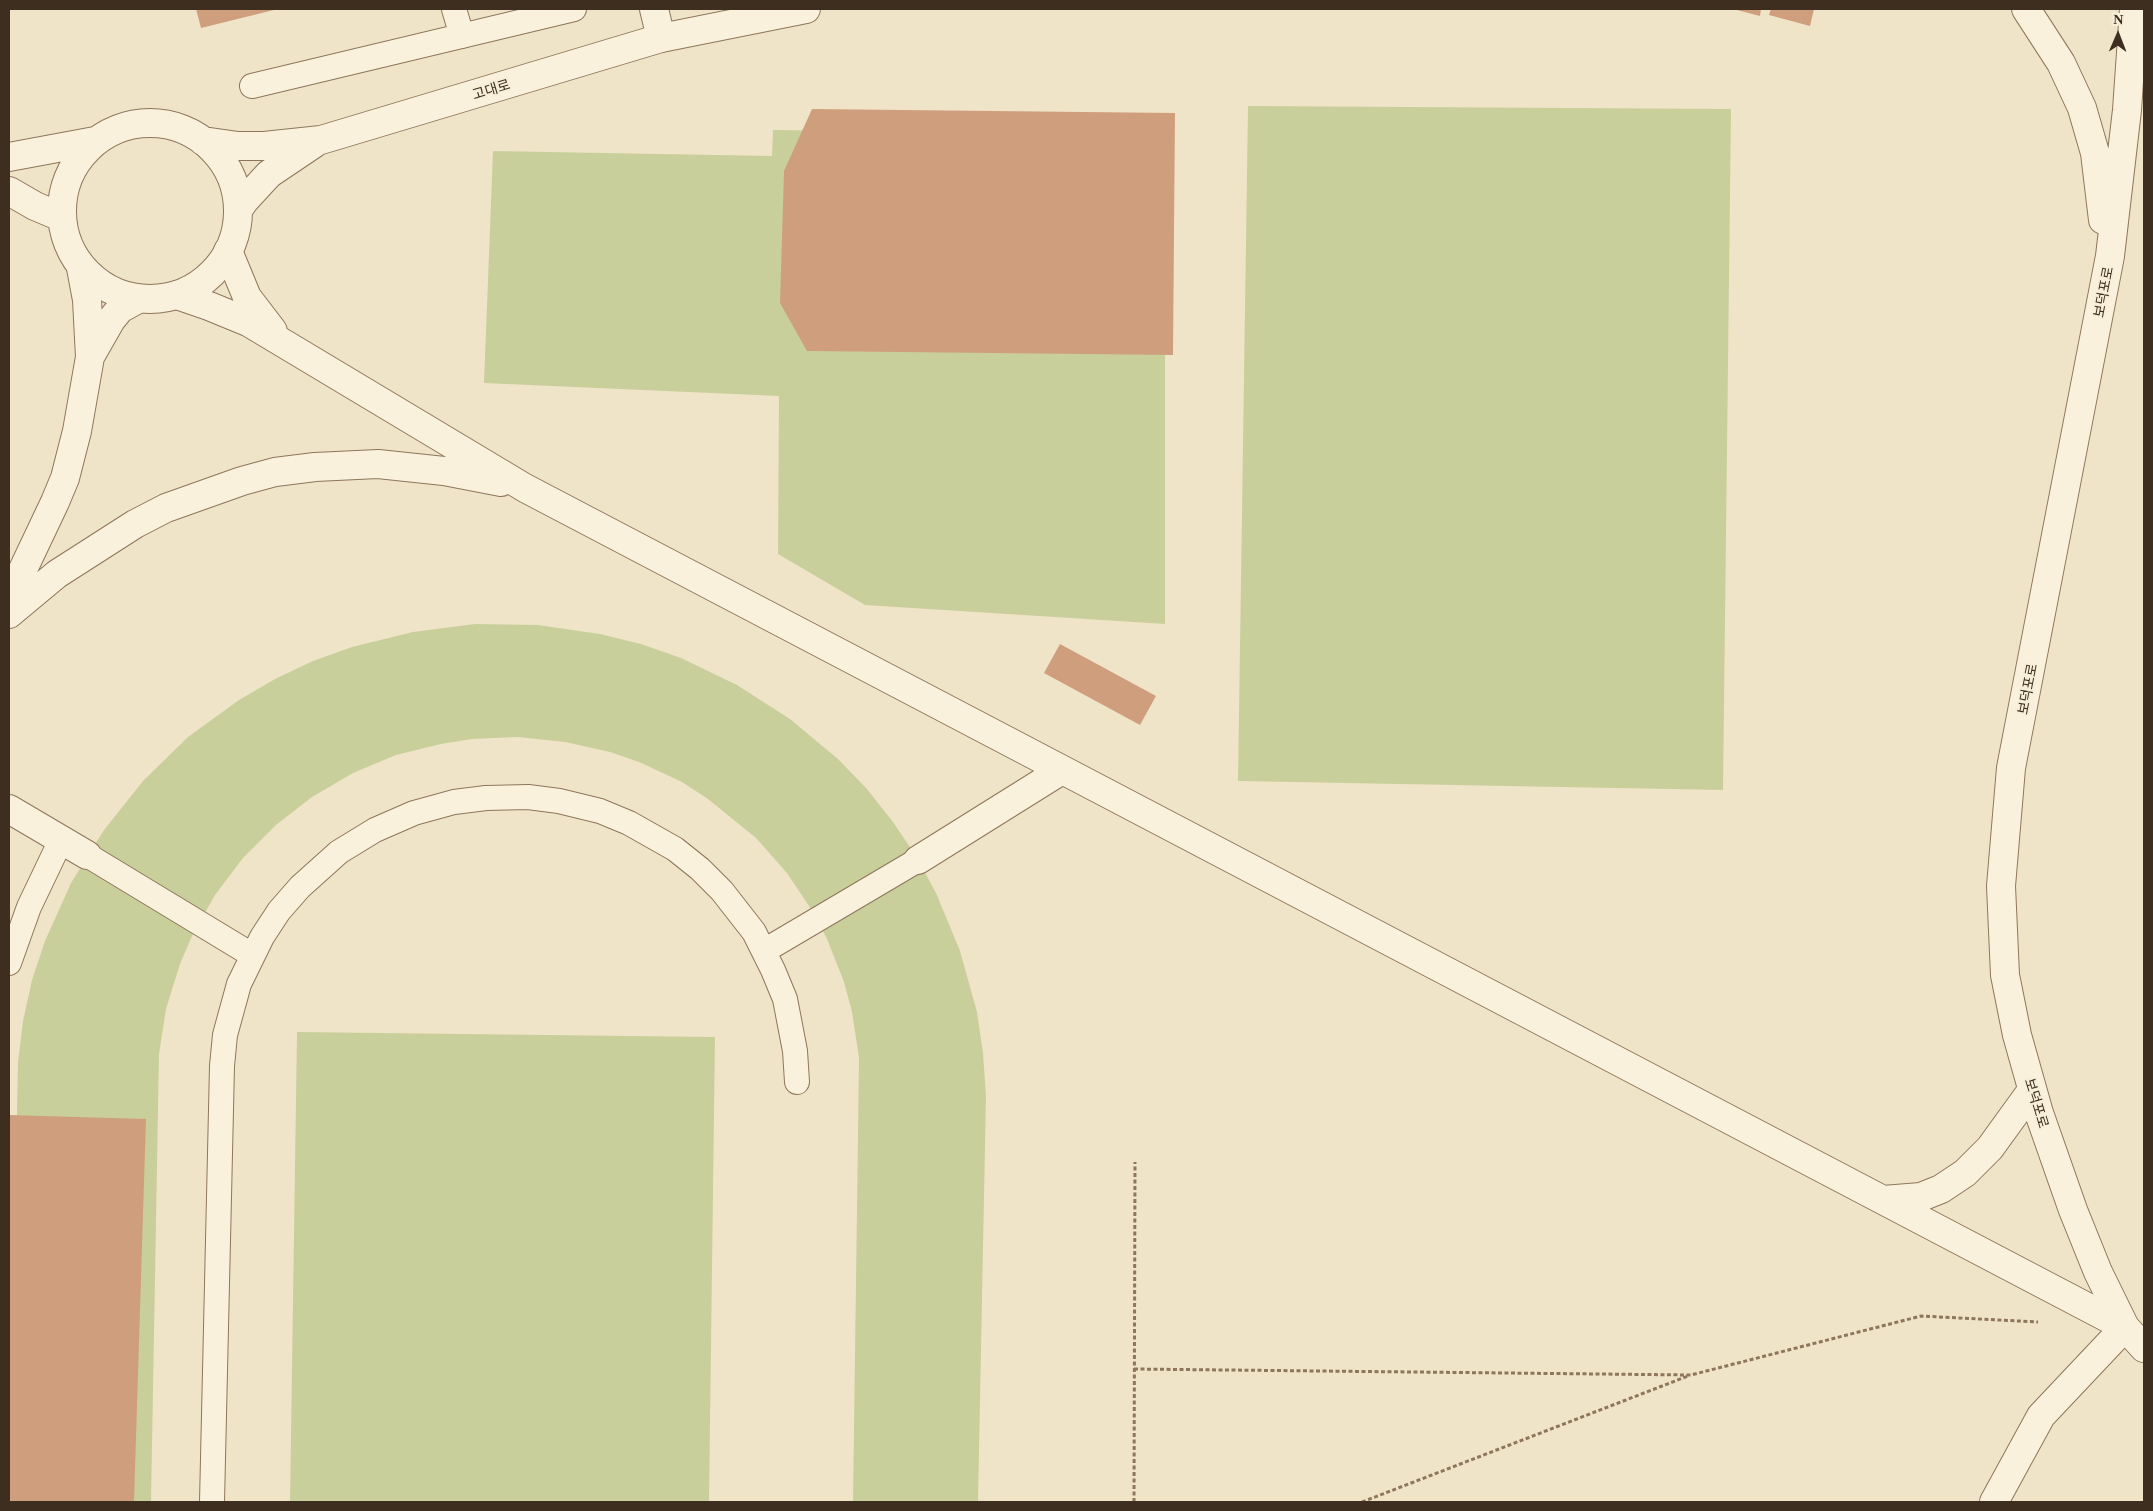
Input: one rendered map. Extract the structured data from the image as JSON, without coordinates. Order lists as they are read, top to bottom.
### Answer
{
  "streets": {
    "street": ["고대로", "보덕포로"]
  },
  "north": "top"
}
